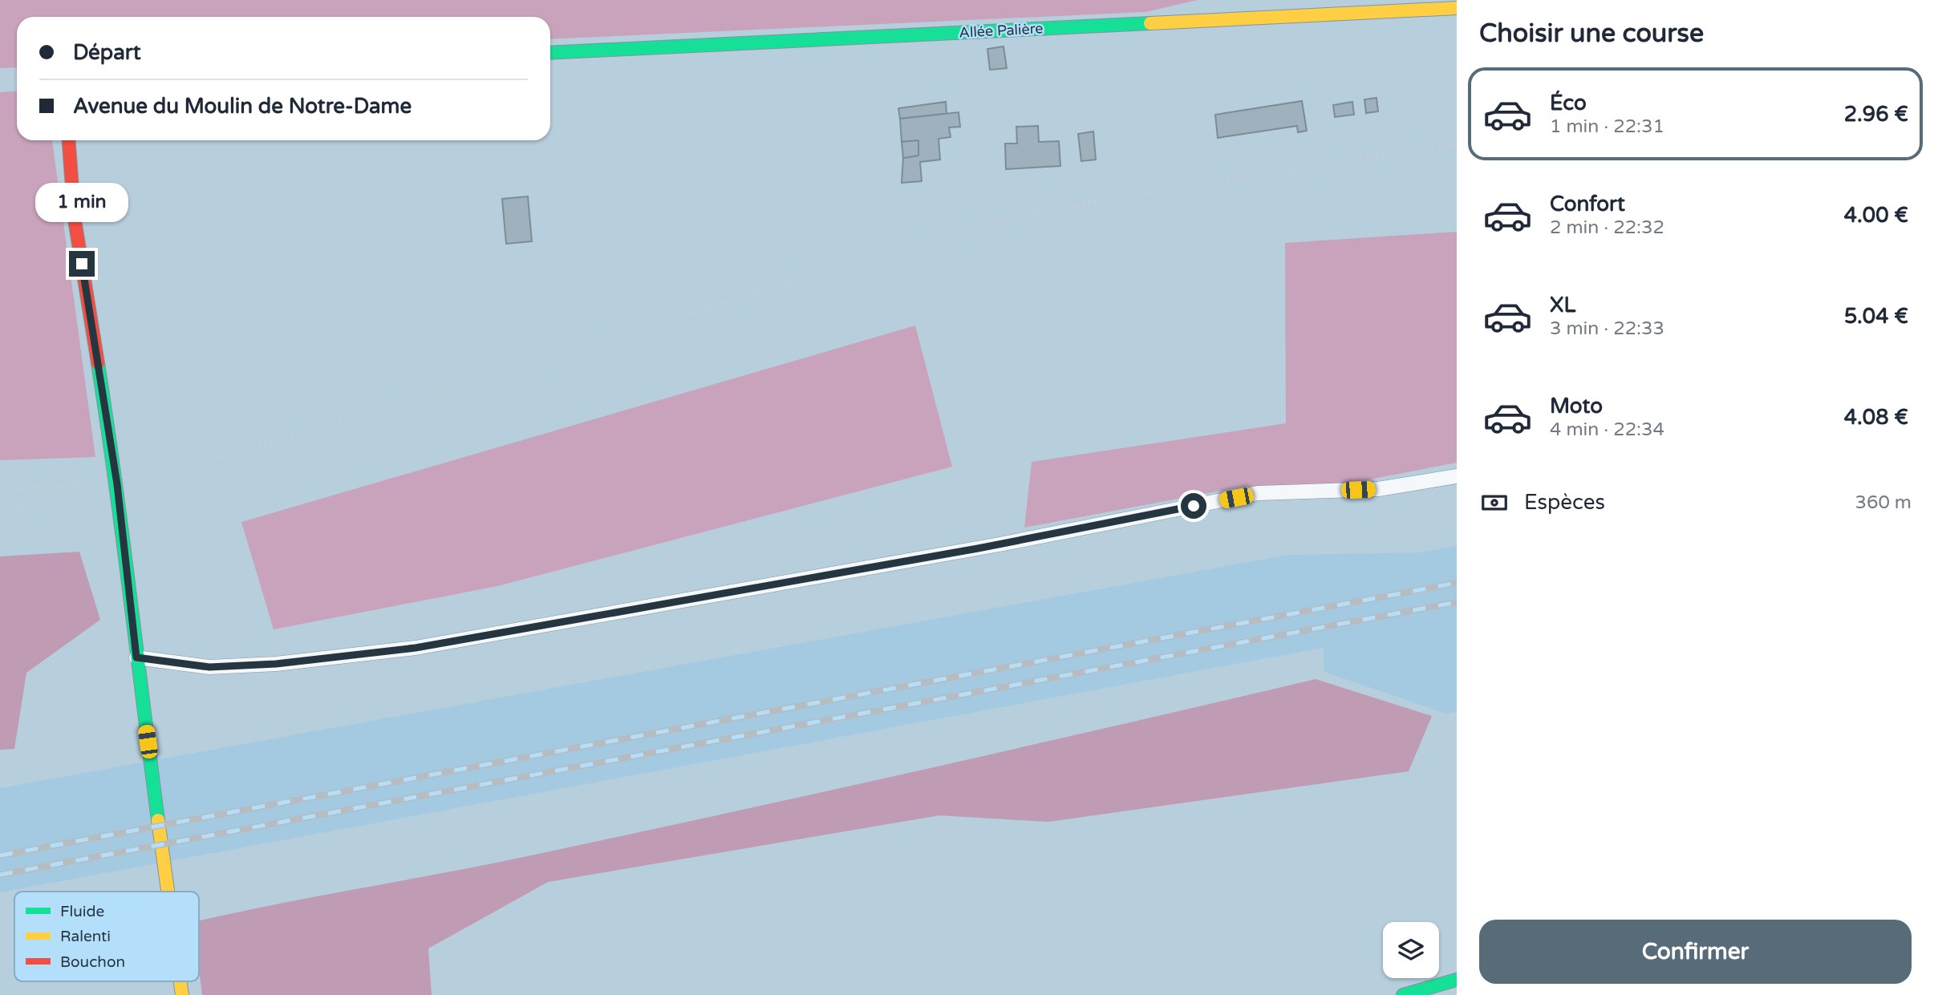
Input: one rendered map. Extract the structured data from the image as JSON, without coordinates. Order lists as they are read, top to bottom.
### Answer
{
  "streets": {
    "street": ["Allée Palière"]
  },
  "legend": ["Fluide", "Ralenti", "Bouchon"],
  "page": {
    "heading": "Choisir une course",
    "banner": ["Départ", "Avenue du Moulin de Notre-Dame"],
    "list": [
      {
        "name": "Éco",
        "note": "1 min · 22:31",
        "value": "2.96 €"
      },
      {
        "name": "Confort",
        "note": "2 min · 22:32",
        "value": "4.00 €"
      },
      {
        "name": "XL",
        "note": "3 min · 22:33",
        "value": "5.04 €"
      },
      {
        "name": "Moto",
        "note": "4 min · 22:34",
        "value": "4.08 €"
      }
    ],
    "bubble": "1 min",
    "pay": ["Espèces", "360 m"],
    "buttons": "Confirmer"
  }
}
